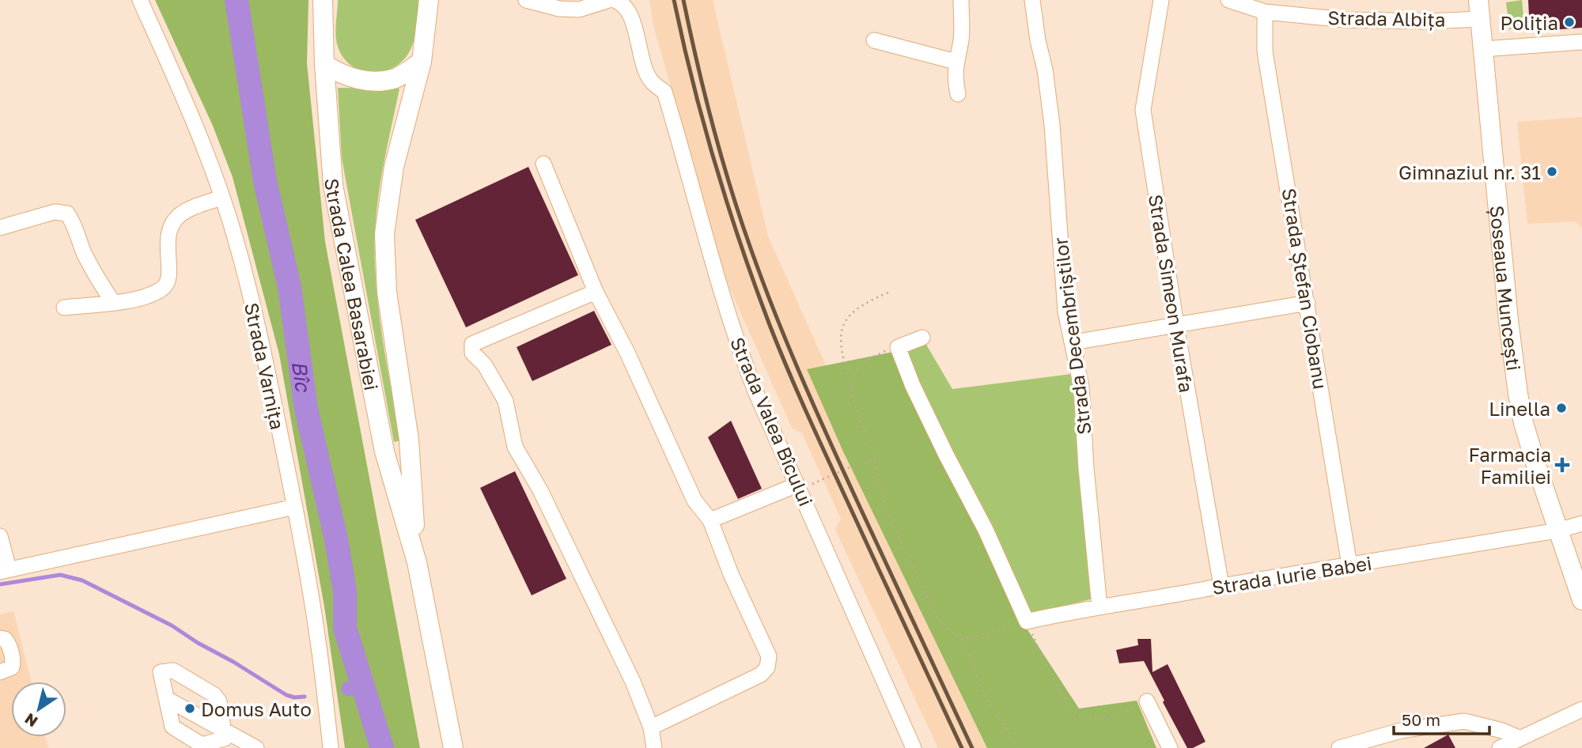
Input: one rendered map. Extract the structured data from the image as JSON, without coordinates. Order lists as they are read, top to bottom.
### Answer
{
  "streets": {
    "main road": ["Strada Calea Basarabiei", "Șoseaua Muncești"],
    "street": [
      "Strada Albița",
      "Strada Ștefan Ciobanu",
      "Strada Simeon Murafa",
      "Strada Decembriștilor",
      "Strada Varnița",
      "Strada Valea Bîcului",
      "Strada Iurie Babei"
    ]
  },
  "crossings": [
    ["Strada Albița", "Șoseaua Muncești"],
    ["Strada Albița", "Strada Ștefan Ciobanu"],
    ["Șoseaua Muncești", "Strada Iurie Babei"],
    ["Strada Ștefan Ciobanu", "Strada Iurie Babei"],
    ["Strada Simeon Murafa", "Strada Iurie Babei"],
    ["Strada Decembriștilor", "Strada Iurie Babei"]
  ],
  "water": ["Bîc"],
  "places": {
    "other": [
      "Poliția",
      "Gimnaziul nr. 31",
      "Linella",
      "Domus Auto"
    ],
    "health": ["Farmacia Familiei"]
  },
  "scale_bar": "50 m",
  "north": "bottom left"
}
